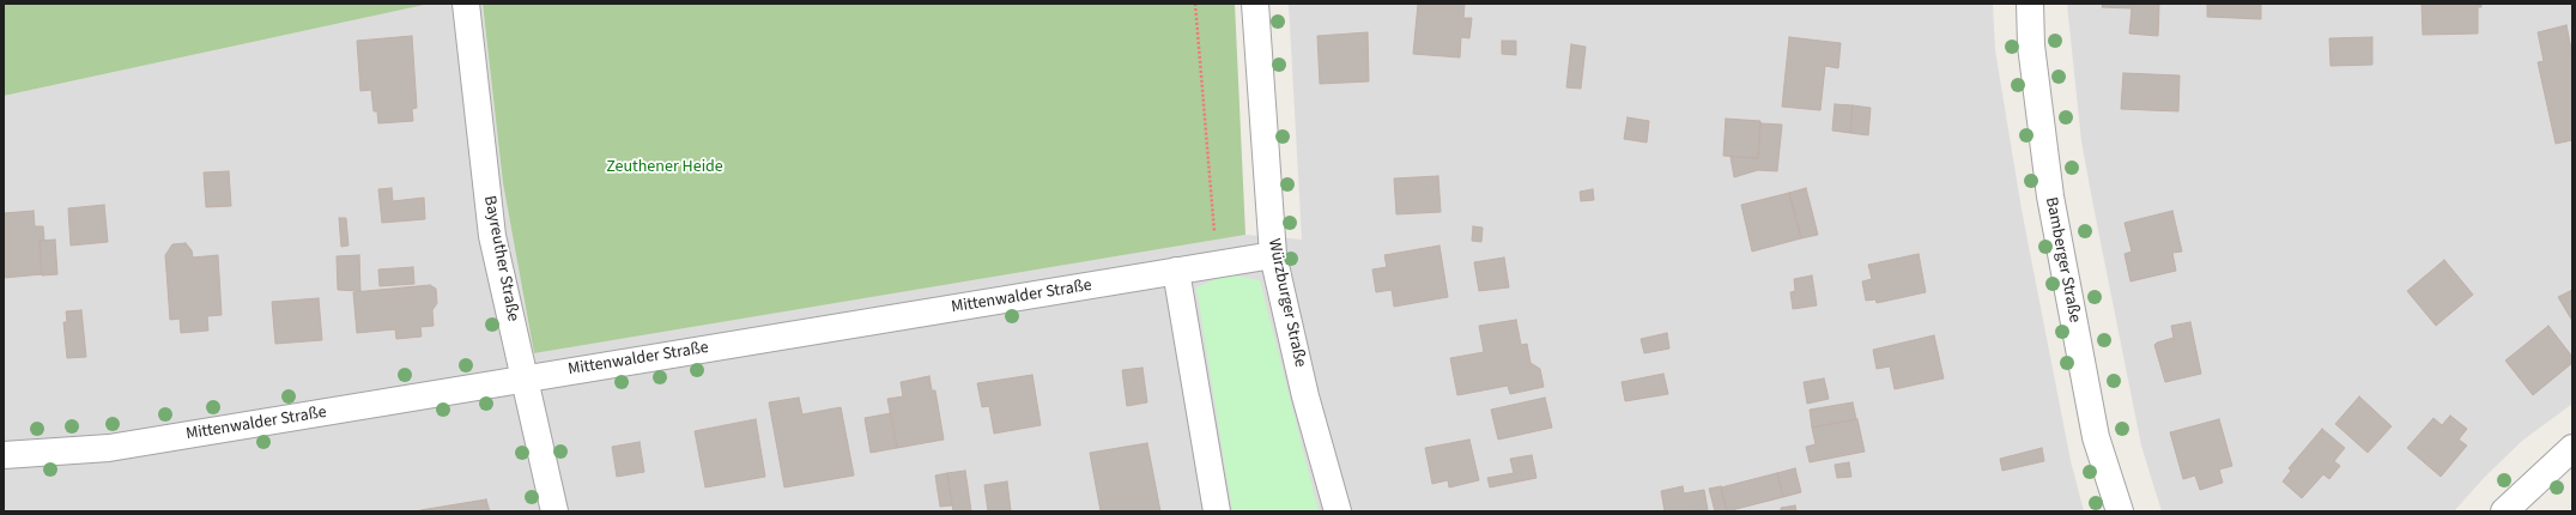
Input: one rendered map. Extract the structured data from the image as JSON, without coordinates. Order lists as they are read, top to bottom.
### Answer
{
  "streets": {
    "street": [
      "Bayreuther Straße",
      "Bamberger Straße",
      "Mittenwalder Straße",
      "Würzburger Straße"
    ]
  },
  "crossings": [
    ["Bayreuther Straße", "Mittenwalder Straße"],
    ["Mittenwalder Straße", "Würzburger Straße"]
  ],
  "parks": ["Zeuthener Heide"]
}
